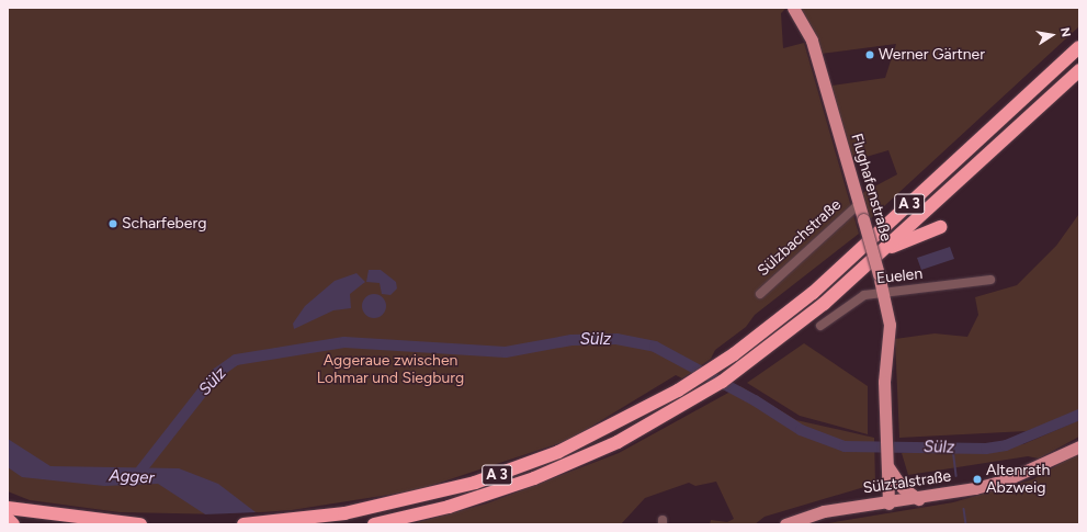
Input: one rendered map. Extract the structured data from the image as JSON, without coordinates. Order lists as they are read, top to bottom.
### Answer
{
  "streets": {
    "highway": ["A 3"],
    "main road": ["Flughafenstraße", "Sülztalstraße"],
    "street": ["Sülzbachstraße", "Euelen"]
  },
  "crossings": [
    ["Flughafenstraße", "Sülzbachstraße"],
    ["Flughafenstraße", "Euelen"]
  ],
  "water": ["Sülz", "Agger"],
  "parks": ["Aggeraue zwischen Lohmar und Siegburg"],
  "places": ["Werner Gärtner", "Scharfeberg", "Altenrath Abzweig"],
  "north": "right"
}
